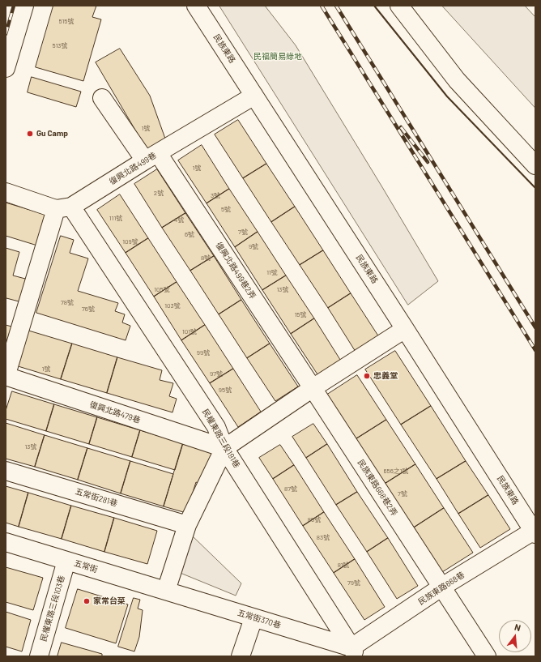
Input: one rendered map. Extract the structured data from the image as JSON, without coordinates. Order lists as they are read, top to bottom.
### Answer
{
  "streets": {
    "street": [
      "民族東路",
      "復興北路499巷",
      "復興北路499巷2弄",
      "復興北路479巷",
      "民權東路三段191巷",
      "民族東路668巷2弄",
      "五常街281巷",
      "五常街",
      "民族東路668巷",
      "民權東路三段103巷",
      "五常街370巷"
    ]
  },
  "crossings": [
    ["民族東路", "復興北路499巷"],
    ["民族東路", "民族東路668巷"],
    ["復興北路499巷", "復興北路499巷2弄"],
    ["復興北路499巷", "民權東路三段191巷"],
    ["復興北路499巷2弄", "民族東路668巷2弄"],
    ["復興北路479巷", "民權東路三段191巷"],
    ["民權東路三段191巷", "民族東路668巷"],
    ["民權東路三段191巷", "五常街370巷"],
    ["民族東路668巷2弄", "民族東路668巷"],
    ["五常街", "民權東路三段103巷"],
    ["五常街", "五常街370巷"],
    ["民族東路668巷", "五常街370巷"]
  ],
  "parks": ["民福簡易綠地"],
  "places": ["Gu Camp", "忠義堂", "家常台菜"],
  "house_numbers": [
    "515號",
    "513號",
    "1號",
    "1號",
    "2號",
    "3號",
    "5號",
    "111號",
    "4號",
    "7號",
    "6號",
    "109號",
    "9號",
    "8號",
    "11號",
    "105號",
    "13號",
    "78號",
    "103號",
    "76號",
    "15號",
    "101號",
    "99號",
    "1號",
    "97號",
    "95號",
    "13號",
    "656之1號",
    "87號",
    "7號",
    "85號",
    "83號",
    "81號",
    "79號"
  ],
  "north": "top"
}
